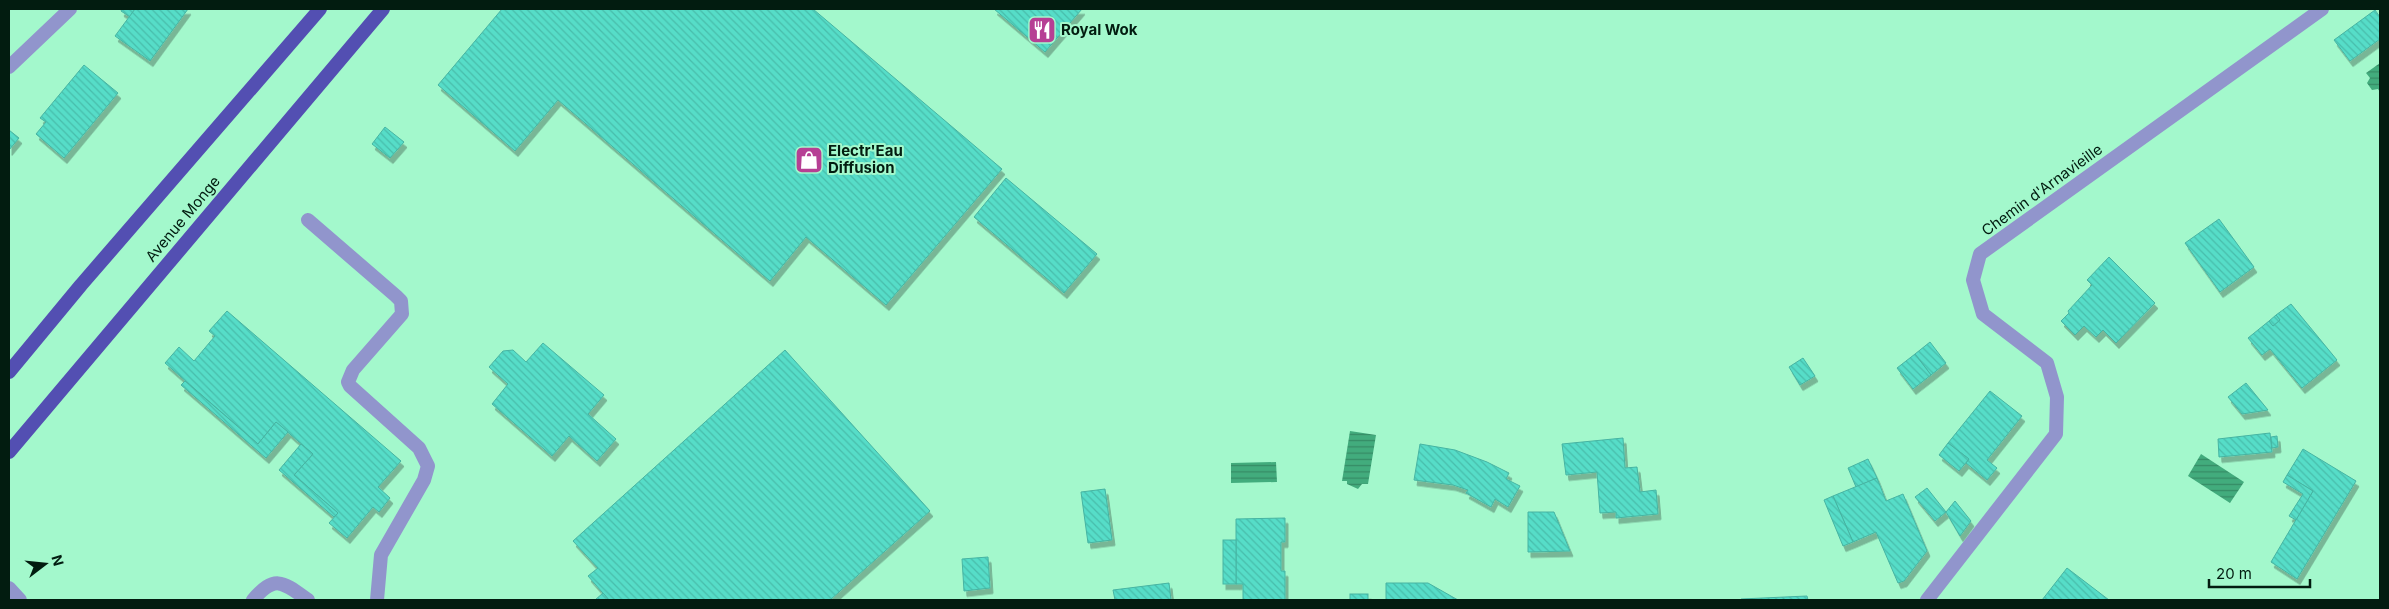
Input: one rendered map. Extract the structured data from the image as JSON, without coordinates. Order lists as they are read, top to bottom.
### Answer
{
  "streets": {
    "main road": ["Avenue Monge"],
    "street": ["Chemin d'Arnavieille"]
  },
  "places": {
    "restaurant": ["Royal Wok"],
    "shop": ["Electr'Eau Diffusion"]
  },
  "scale_bar": "20 m",
  "north": "right"
}
